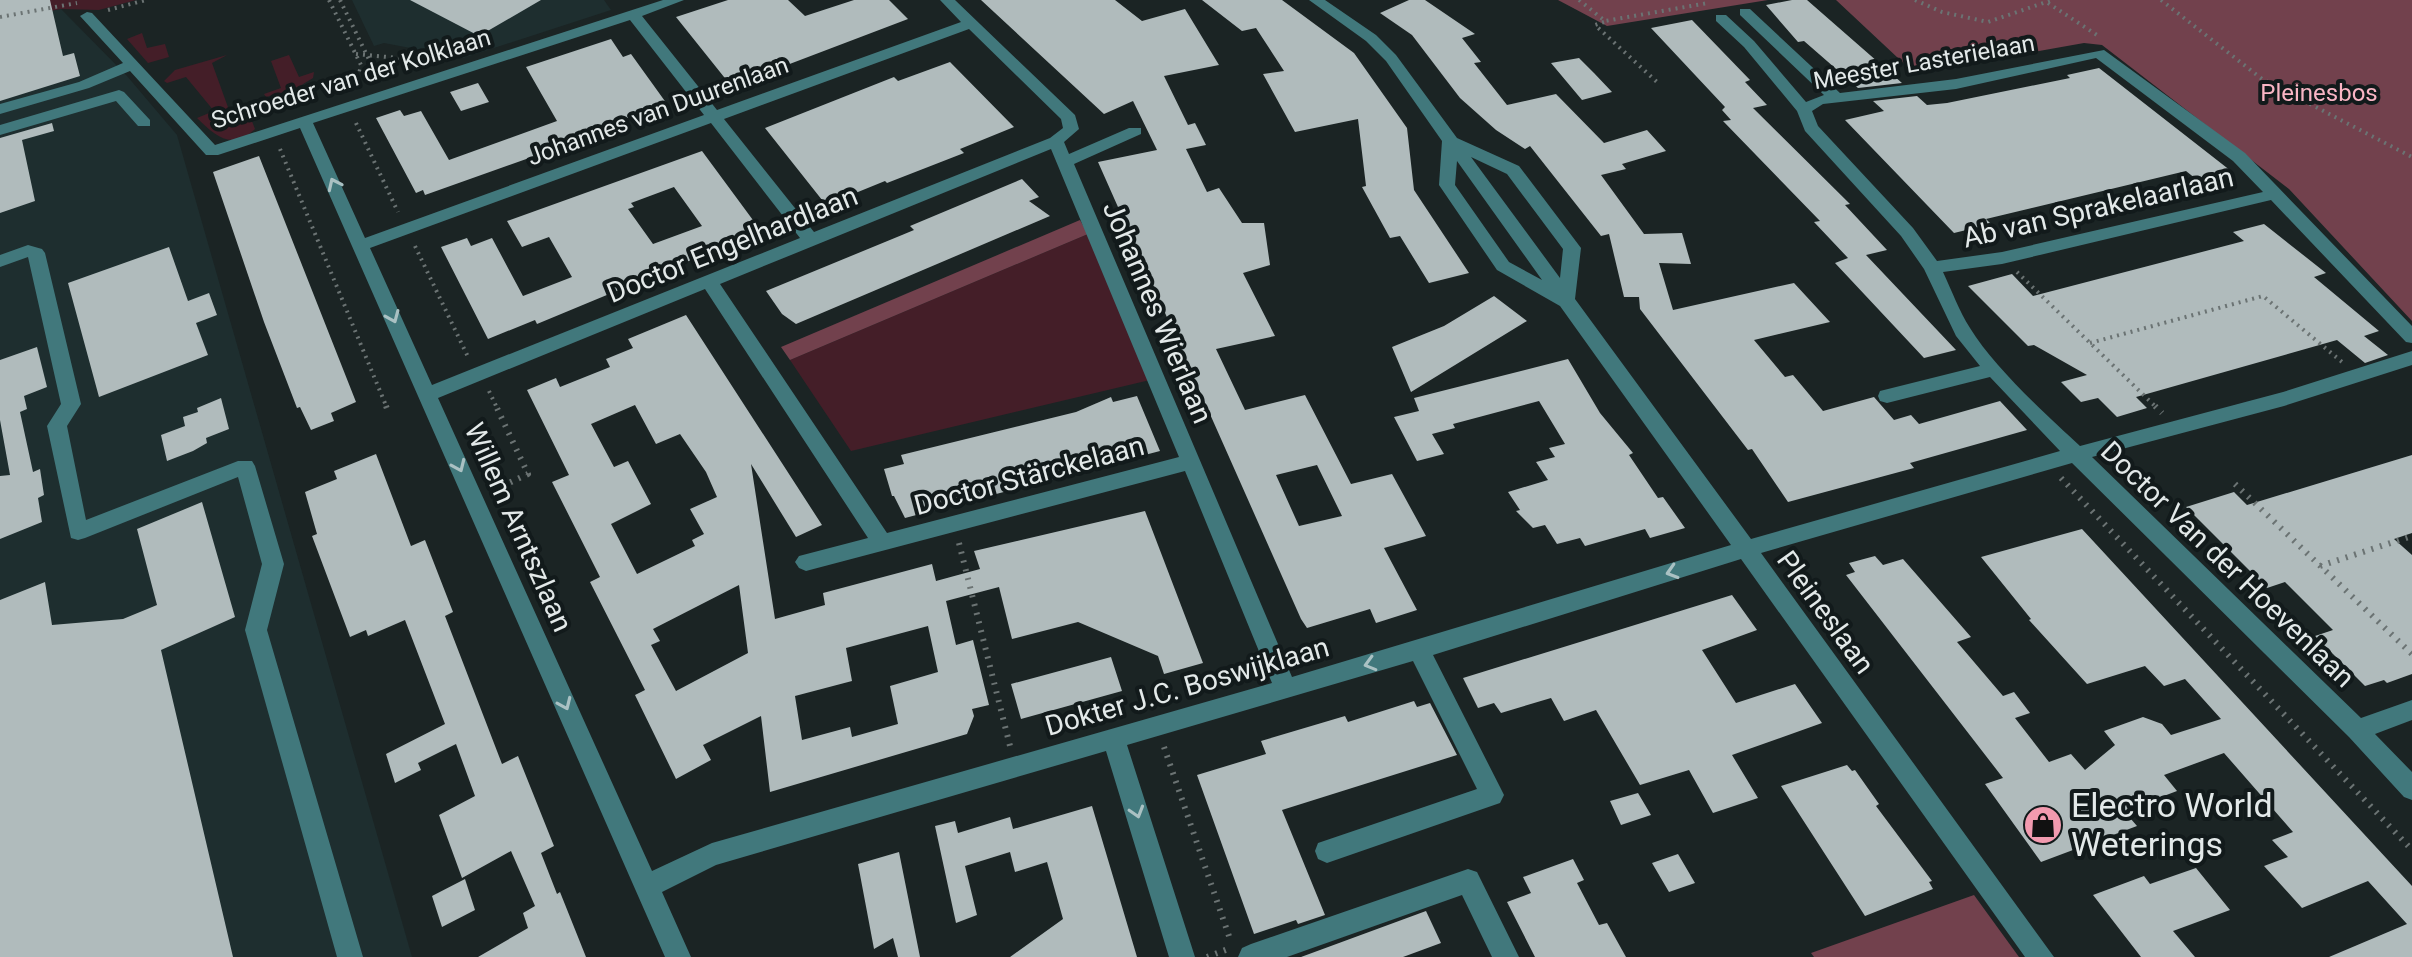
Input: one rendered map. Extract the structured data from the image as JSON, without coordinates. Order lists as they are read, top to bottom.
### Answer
{
  "streets": {
    "street": [
      "Meester Lasterielaan",
      "Schroeder van der Kolklaan",
      "Johannes van Duurenlaan",
      "Ab van Sprakelaarlaan",
      "Doctor Engelhardlaan",
      "Johannes Wierlaan",
      "Doctor Stärckelaan",
      "Willem Arntszlaan",
      "Doctor Van der Hoevenlaan",
      "Pleineslaan",
      "Dokter J.C. Boswijklaan"
    ]
  },
  "crossings": [
    ["Schroeder van der Kolklaan", "Willem Arntszlaan"],
    ["Johannes van Duurenlaan", "Willem Arntszlaan"],
    ["Doctor Engelhardlaan", "Johannes Wierlaan"],
    ["Doctor Engelhardlaan", "Willem Arntszlaan"],
    ["Johannes Wierlaan", "Doctor Stärckelaan"],
    ["Johannes Wierlaan", "Dokter J.C. Boswijklaan"],
    ["Willem Arntszlaan", "Dokter J.C. Boswijklaan"],
    ["Doctor Van der Hoevenlaan", "Pleineslaan"],
    ["Doctor Van der Hoevenlaan", "Dokter J.C. Boswijklaan"],
    ["Pleineslaan", "Dokter J.C. Boswijklaan"]
  ],
  "one_way": ["Dokter J.C. Boswijklaan"],
  "parks": ["Pleinesbos"],
  "places": {
    "shop": ["Electro World Weterings"]
  }
}
